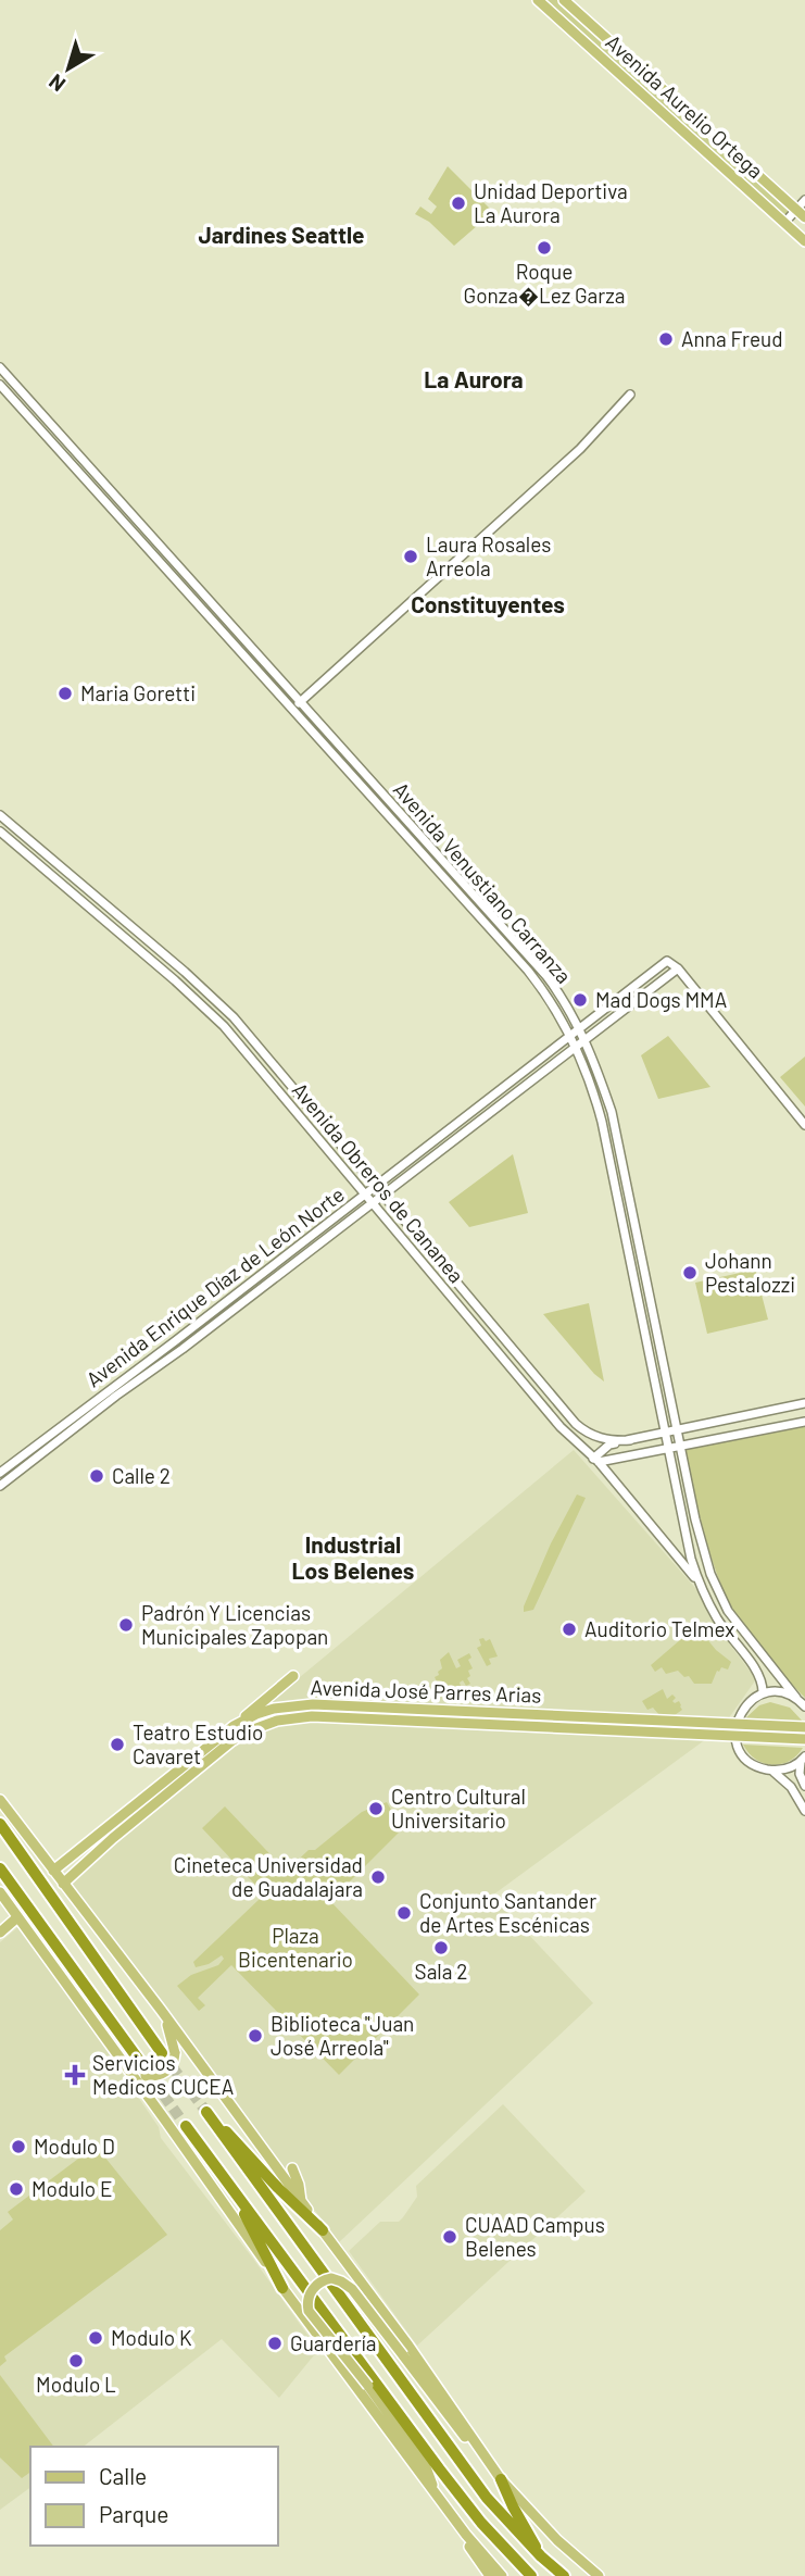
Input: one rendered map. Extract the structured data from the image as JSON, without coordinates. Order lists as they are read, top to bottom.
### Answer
{
  "streets": {
    "main road": ["Avenida Aurelio Ortega", "Avenida José Parres Arias"],
    "street": ["Avenida Venustiano Carranza", "Avenida Obreros de Cananea", "Avenida Enrique Díaz de León Norte"]
  },
  "crossings": [
    ["Avenida Venustiano Carranza", "Avenida Obreros de Cananea"],
    ["Avenida Venustiano Carranza", "Avenida Enrique Díaz de León Norte"],
    ["Avenida Obreros de Cananea", "Avenida Enrique Díaz de León Norte"]
  ],
  "districts": [
    "Jardines Seattle",
    "La Aurora",
    "Constituyentes",
    "Industrial Los Belenes"
  ],
  "parks": ["Plaza Bicentenario"],
  "places": {
    "other": [
      "Unidad Deportiva La Aurora",
      "Roque Gonza�Lez Garza",
      "Anna Freud",
      "Laura Rosales Arreola",
      "Maria Goretti",
      "Mad Dogs MMA",
      "Johann Pestalozzi",
      "Calle 2",
      "Padrón Y Licencias Municipales Zapopan",
      "Auditorio Telmex",
      "Teatro Estudio Cavaret",
      "Centro Cultural Universitario",
      "Cineteca Universidad de Guadalajara",
      "Conjunto Santander de Artes Escénicas",
      "Sala 2",
      "Biblioteca \"Juan José Arreola\"",
      "Modulo D",
      "Modulo E",
      "CUAAD Campus Belenes",
      "Modulo K",
      "Guardería",
      "Modulo L"
    ],
    "health": ["Servicios Medicos CUCEA"]
  },
  "legend": ["Calle", "Parque"],
  "north": "bottom left"
}
